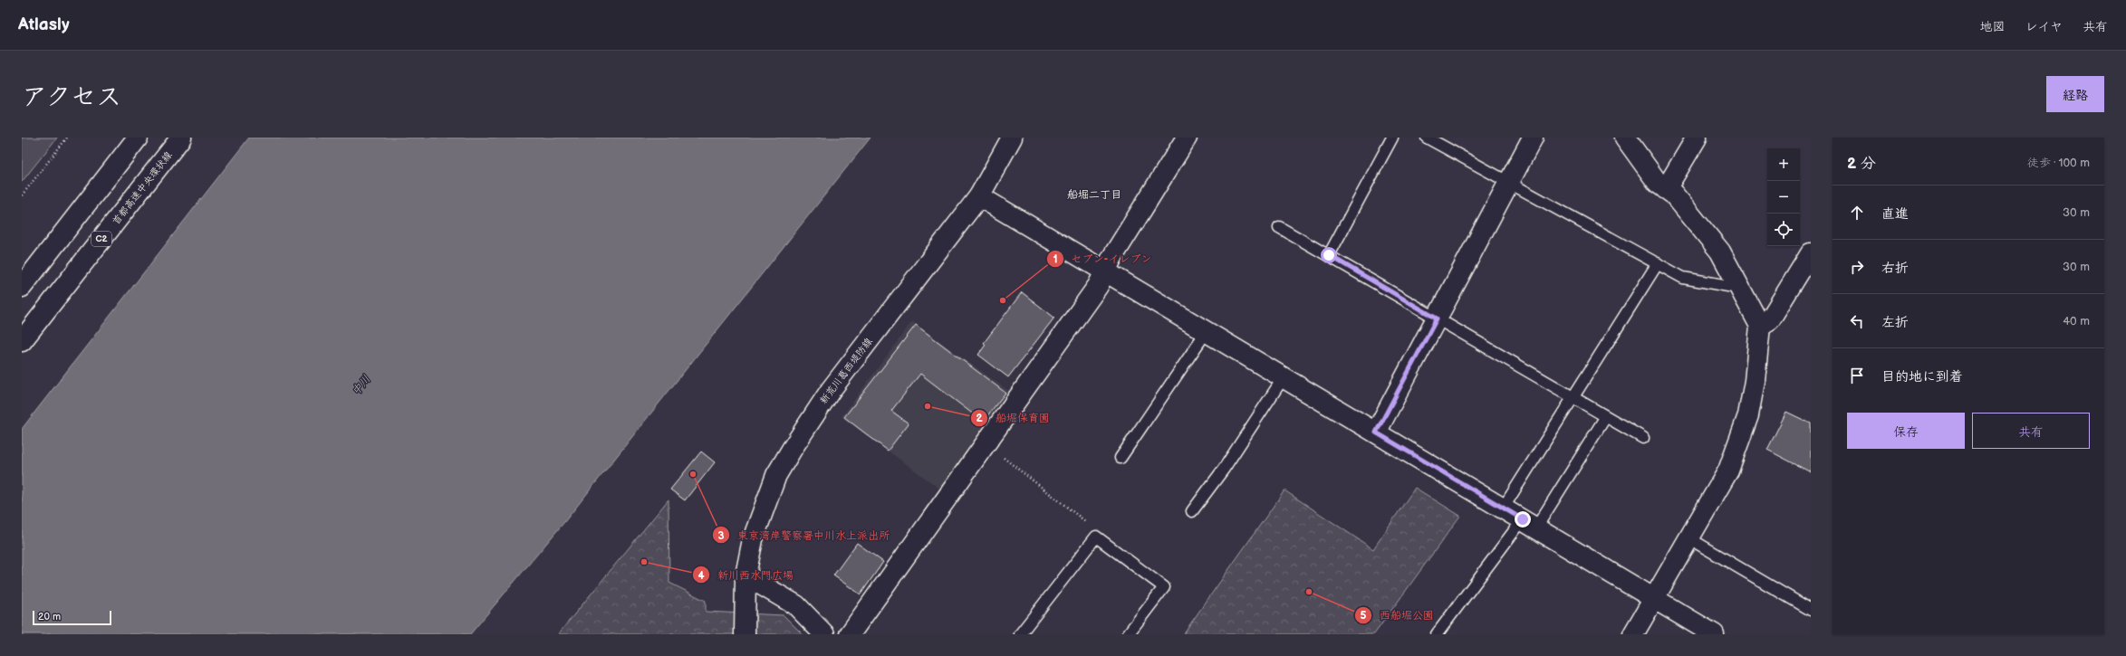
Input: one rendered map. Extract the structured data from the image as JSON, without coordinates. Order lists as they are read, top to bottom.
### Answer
{
  "streets": {
    "main road": ["首都高速中央環状線", "C2", "新荒川葛西堤防線"]
  },
  "districts": ["船堀二丁目"],
  "water": ["中川"],
  "places": [
    "セブン-イレブン",
    "船堀保育園",
    "東京湾岸警察署中川水上派出所",
    "新川西水門広場",
    "西船堀公園"
  ],
  "scale_bar": "20 m",
  "page": {
    "header": "Atlasly",
    "nav": ["地図", "レイヤ", "共有"],
    "title": "アクセス",
    "buttons": [
      "経路",
      ["保存", "共有"]
    ],
    "heading": ["2 分", "徒歩 · 100 m"],
    "map_buttons": ["+", "−"],
    "list": [
      ["直進", "30 m"],
      ["右折", "30 m"],
      ["左折", "40 m"],
      "目的地に到着"
    ],
    "scale": "20 m"
  }
}
